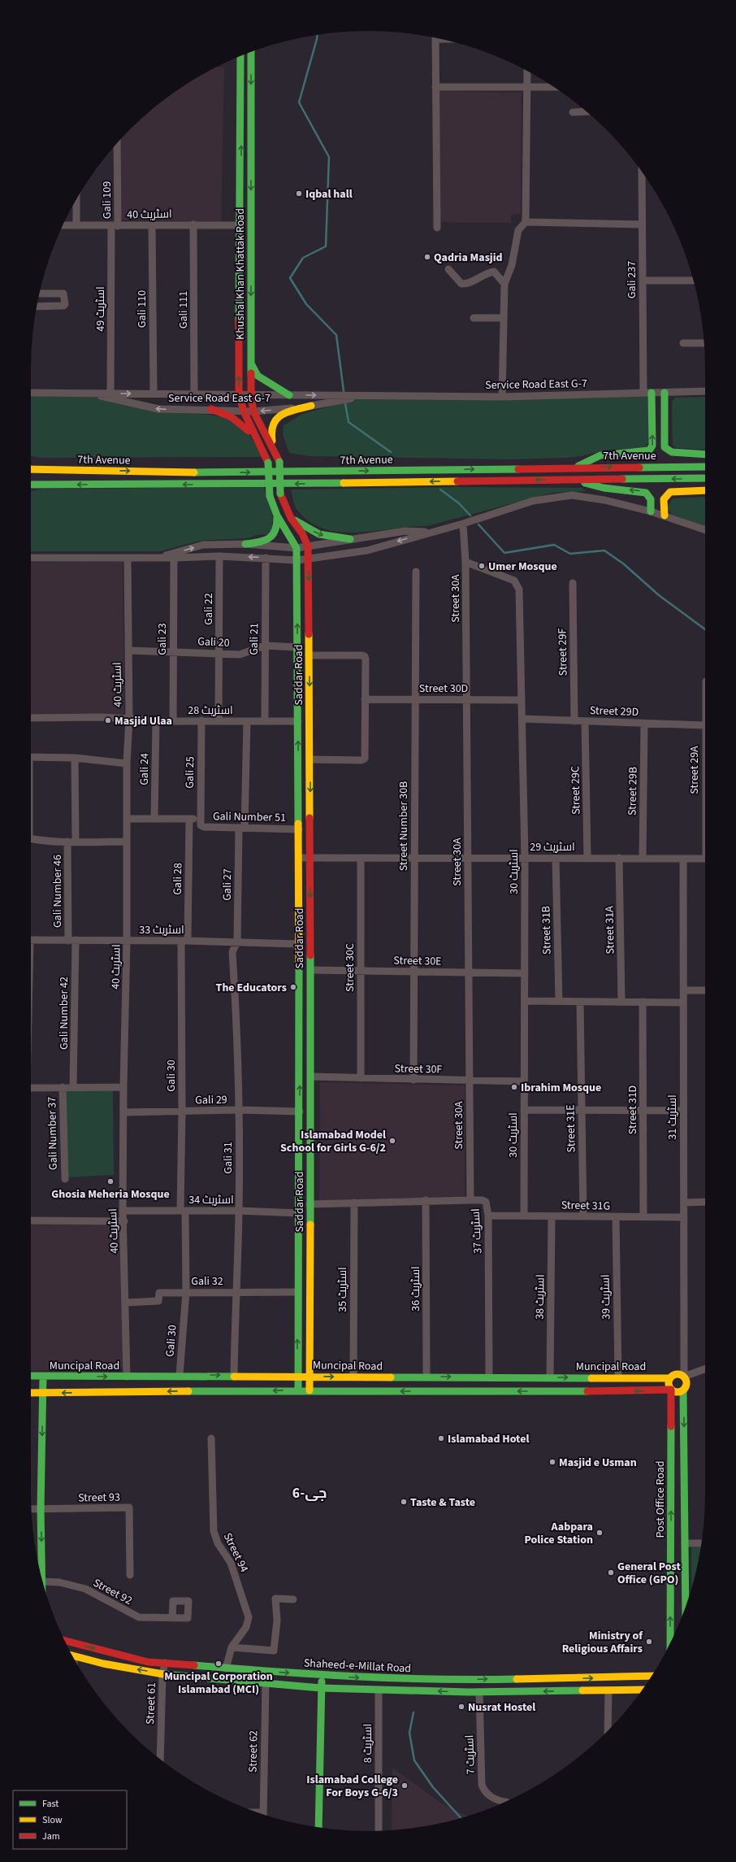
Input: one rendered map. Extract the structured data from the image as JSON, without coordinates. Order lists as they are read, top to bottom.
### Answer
{
  "streets": {
    "street": [
      "Gali 109",
      "اسٹریٹ 40",
      "Khushal Khan Khattak Road",
      "Gali 237",
      "اسٹریٹ 49",
      "Gali 110",
      "Gali 111",
      "Service Road East G-7",
      "7th Avenue",
      "Street 30A",
      "Gali 22",
      "Gali 23",
      "Gali 21",
      "Gali 20",
      "Street 29F",
      "Saddar Road",
      "Street 30D",
      "اسٹریٹ 28",
      "Street 29D",
      "Gali 24",
      "Gali 25",
      "Street 29C",
      "Street 29B",
      "Gali Number 51",
      "Street Number 30B",
      "اسٹریٹ 29",
      "اسٹریٹ 30",
      "Gali 28",
      "Gali 27",
      "Gali Number 46",
      "اسٹریٹ 33",
      "Street 31B",
      "Street 31A",
      "Street 30E",
      "Street 30C",
      "Gali Number 42",
      "Street 30F",
      "Gali 30",
      "Gali 29",
      "Street 31D",
      "اسٹریٹ 31",
      "Street 31E",
      "Gali Number 37",
      "Gali 31",
      "اسٹریٹ 34",
      "Street 31G",
      "اسٹریٹ 37",
      "Gali 32",
      "اسٹریٹ 36",
      "اسٹریٹ 35",
      "اسٹریٹ 38",
      "اسٹریٹ 39",
      "Muncipal Road",
      "Street 93",
      "Post Office Road",
      "Street 94",
      "Street 92",
      "Shaheed-e-Millat Road",
      "Street 61",
      "اسٹریٹ 8",
      "Street 62",
      "اسٹریٹ 7"
    ]
  },
  "crossings": [
    ["Gali 109", "اسٹریٹ 40"],
    ["Gali 109", "اسٹریٹ 49"],
    ["اسٹریٹ 40", "Khushal Khan Khattak Road"],
    ["اسٹریٹ 40", "اسٹریٹ 49"],
    ["اسٹریٹ 40", "Gali 110"],
    ["اسٹریٹ 40", "Gali 111"],
    ["اسٹریٹ 40", "Gali 20"],
    ["اسٹریٹ 40", "اسٹریٹ 28"],
    ["اسٹریٹ 40", "Gali Number 51"],
    ["اسٹریٹ 40", "اسٹریٹ 33"],
    ["اسٹریٹ 40", "Gali 29"],
    ["اسٹریٹ 40", "اسٹریٹ 34"],
    ["اسٹریٹ 40", "Gali 32"],
    ["اسٹریٹ 40", "Muncipal Road"],
    ["Khushal Khan Khattak Road", "Service Road East G-7"],
    ["Khushal Khan Khattak Road", "Saddar Road"],
    ["Gali 237", "Service Road East G-7"],
    ["اسٹریٹ 49", "Service Road East G-7"],
    ["Gali 110", "Service Road East G-7"],
    ["Gali 111", "Service Road East G-7"],
    ["Street 30A", "Street 30D"],
    ["Street 30A", "اسٹریٹ 29"],
    ["Street 30A", "اسٹریٹ 30"],
    ["Street 30A", "Street 30E"],
    ["Street 30A", "Street 30F"],
    ["Street 30A", "اسٹریٹ 37"],
    ["Gali 22", "Gali 20"],
    ["Gali 22", "اسٹریٹ 28"],
    ["Gali 23", "Gali 20"],
    ["Gali 23", "اسٹریٹ 28"],
    ["Gali 21", "Gali 20"],
    ["Gali 21", "اسٹریٹ 28"],
    ["Gali 20", "Saddar Road"],
    ["Street 29F", "Street 29D"],
    ["Saddar Road", "اسٹریٹ 28"],
    ["Saddar Road", "Gali Number 51"],
    ["Saddar Road", "اسٹریٹ 29"],
    ["Saddar Road", "اسٹریٹ 33"],
    ["Saddar Road", "Street 30E"],
    ["Saddar Road", "Street 30F"],
    ["Saddar Road", "Gali 29"],
    ["Saddar Road", "اسٹریٹ 34"],
    ["Saddar Road", "اسٹریٹ 37"],
    ["Saddar Road", "Gali 32"],
    ["Saddar Road", "Muncipal Road"],
    ["Street 30D", "Street Number 30B"],
    ["Street 30D", "اسٹریٹ 30"],
    ["اسٹریٹ 28", "Gali 24"],
    ["اسٹریٹ 28", "Gali 25"],
    ["اسٹریٹ 28", "Gali 27"],
    ["Street 29D", "Street 29C"],
    ["Street 29D", "Street 29B"],
    ["Street 29D", "اسٹریٹ 30"],
    ["Gali 24", "Gali Number 51"],
    ["Gali 25", "Gali Number 51"],
    ["Street 29C", "اسٹریٹ 29"],
    ["Street 29B", "اسٹریٹ 29"],
    ["Gali Number 51", "Gali 28"],
    ["Gali Number 51", "Gali 27"],
    ["Street Number 30B", "اسٹریٹ 29"],
    ["Street Number 30B", "Street 30E"],
    ["Street Number 30B", "Street 30F"],
    ["اسٹریٹ 29", "اسٹریٹ 30"],
    ["اسٹریٹ 29", "Street 31B"],
    ["اسٹریٹ 29", "Street 31A"],
    ["اسٹریٹ 29", "Street 30C"],
    ["اسٹریٹ 29", "اسٹریٹ 31"],
    ["اسٹریٹ 30", "Street 30E"],
    ["اسٹریٹ 30", "Street 30F"],
    ["اسٹریٹ 30", "Street 31G"],
    ["Gali 28", "اسٹریٹ 33"],
    ["Gali 28", "Gali 30"],
    ["Gali 27", "اسٹریٹ 33"],
    ["Gali 27", "Gali 31"],
    ["Gali Number 46", "اسٹریٹ 33"],
    ["Gali Number 46", "Gali Number 42"],
    ["اسٹریٹ 33", "Gali Number 42"],
    ["اسٹریٹ 33", "Gali 30"],
    ["اسٹریٹ 33", "Gali 31"],
    ["Street 30E", "Street 30C"],
    ["Street 30C", "Street 30F"],
    ["Gali 30", "Gali 29"],
    ["Gali 30", "اسٹریٹ 34"],
    ["Gali 30", "Gali 32"],
    ["Gali 30", "Muncipal Road"],
    ["Gali 29", "Gali 31"],
    ["Street 31D", "Street 31G"],
    ["اسٹریٹ 31", "Street 31G"],
    ["اسٹریٹ 31", "Muncipal Road"],
    ["اسٹریٹ 31", "Post Office Road"],
    ["Street 31E", "Street 31G"],
    ["Gali 31", "اسٹریٹ 34"],
    ["Gali 31", "Gali 32"],
    ["Gali 31", "Muncipal Road"],
    ["Street 31G", "اسٹریٹ 37"],
    ["Street 31G", "اسٹریٹ 38"],
    ["Street 31G", "اسٹریٹ 39"],
    ["اسٹریٹ 37", "اسٹریٹ 36"],
    ["اسٹریٹ 37", "اسٹریٹ 35"],
    ["اسٹریٹ 37", "Muncipal Road"],
    ["اسٹریٹ 36", "Muncipal Road"],
    ["اسٹریٹ 35", "Muncipal Road"],
    ["اسٹریٹ 38", "Muncipal Road"],
    ["اسٹریٹ 39", "Muncipal Road"],
    ["Muncipal Road", "Post Office Road"],
    ["Street 94", "Shaheed-e-Millat Road"],
    ["Shaheed-e-Millat Road", "Street 61"],
    ["Shaheed-e-Millat Road", "اسٹریٹ 8"],
    ["Shaheed-e-Millat Road", "Street 62"],
    ["Shaheed-e-Millat Road", "اسٹریٹ 7"]
  ],
  "districts": ["جی-6"],
  "places": [
    "Iqbal hall",
    "Qadria Masjid",
    "Umer Mosque",
    "Masjid Ulaa",
    "The Educators",
    "Ibrahim Mosque",
    "Islamabad Model School for Girls G-6/2",
    "Ghosia Meheria Mosque",
    "Islamabad Hotel",
    "Masjid e Usman",
    "Taste & Taste",
    "Aabpara Police Station",
    "General Post Office (GPO)",
    "Ministry of Religious Affairs",
    "Muncipal Corporation Islamabad (MCI)",
    "Nusrat Hostel",
    "Islamabad College For Boys G-6/3"
  ],
  "legend": ["Fast", "Slow", "Jam"]
}
